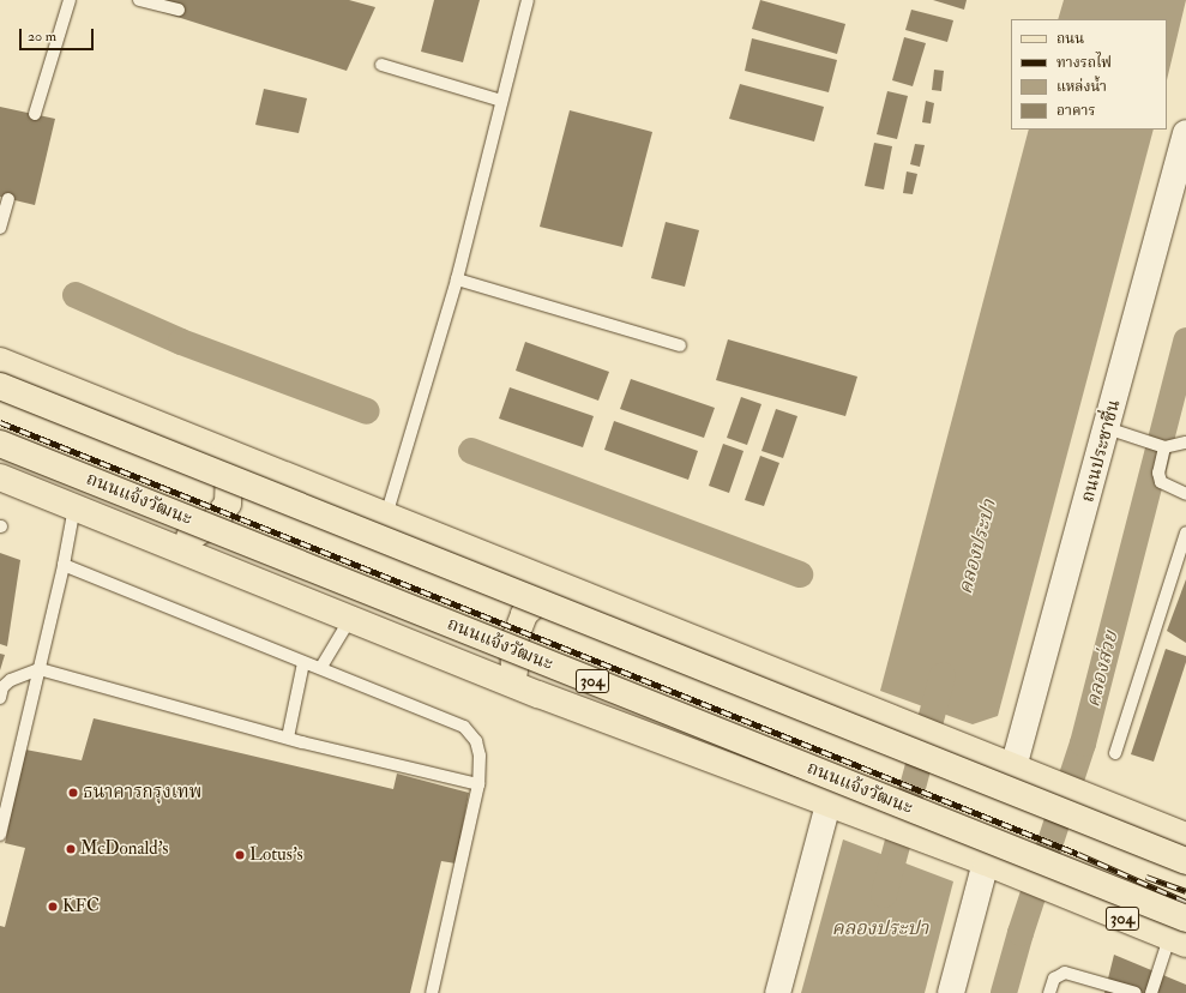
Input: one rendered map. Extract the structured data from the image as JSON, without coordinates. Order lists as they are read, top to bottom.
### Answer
{
  "streets": {
    "main road": ["ถนนประชาชื่น", "ถนนแจ้งวัฒนะ", "304"]
  },
  "water": ["คลองประปา", "คลองส่วย"],
  "places": [
    "ธนาคารกรุงเทพ",
    "McDonald's",
    "Lotus's",
    "KFC"
  ],
  "legend": [
    "ถนน",
    "ทางรถไฟ",
    "แหล่งน้ำ",
    "อาคาร"
  ],
  "scale_bar": "20 m"
}
